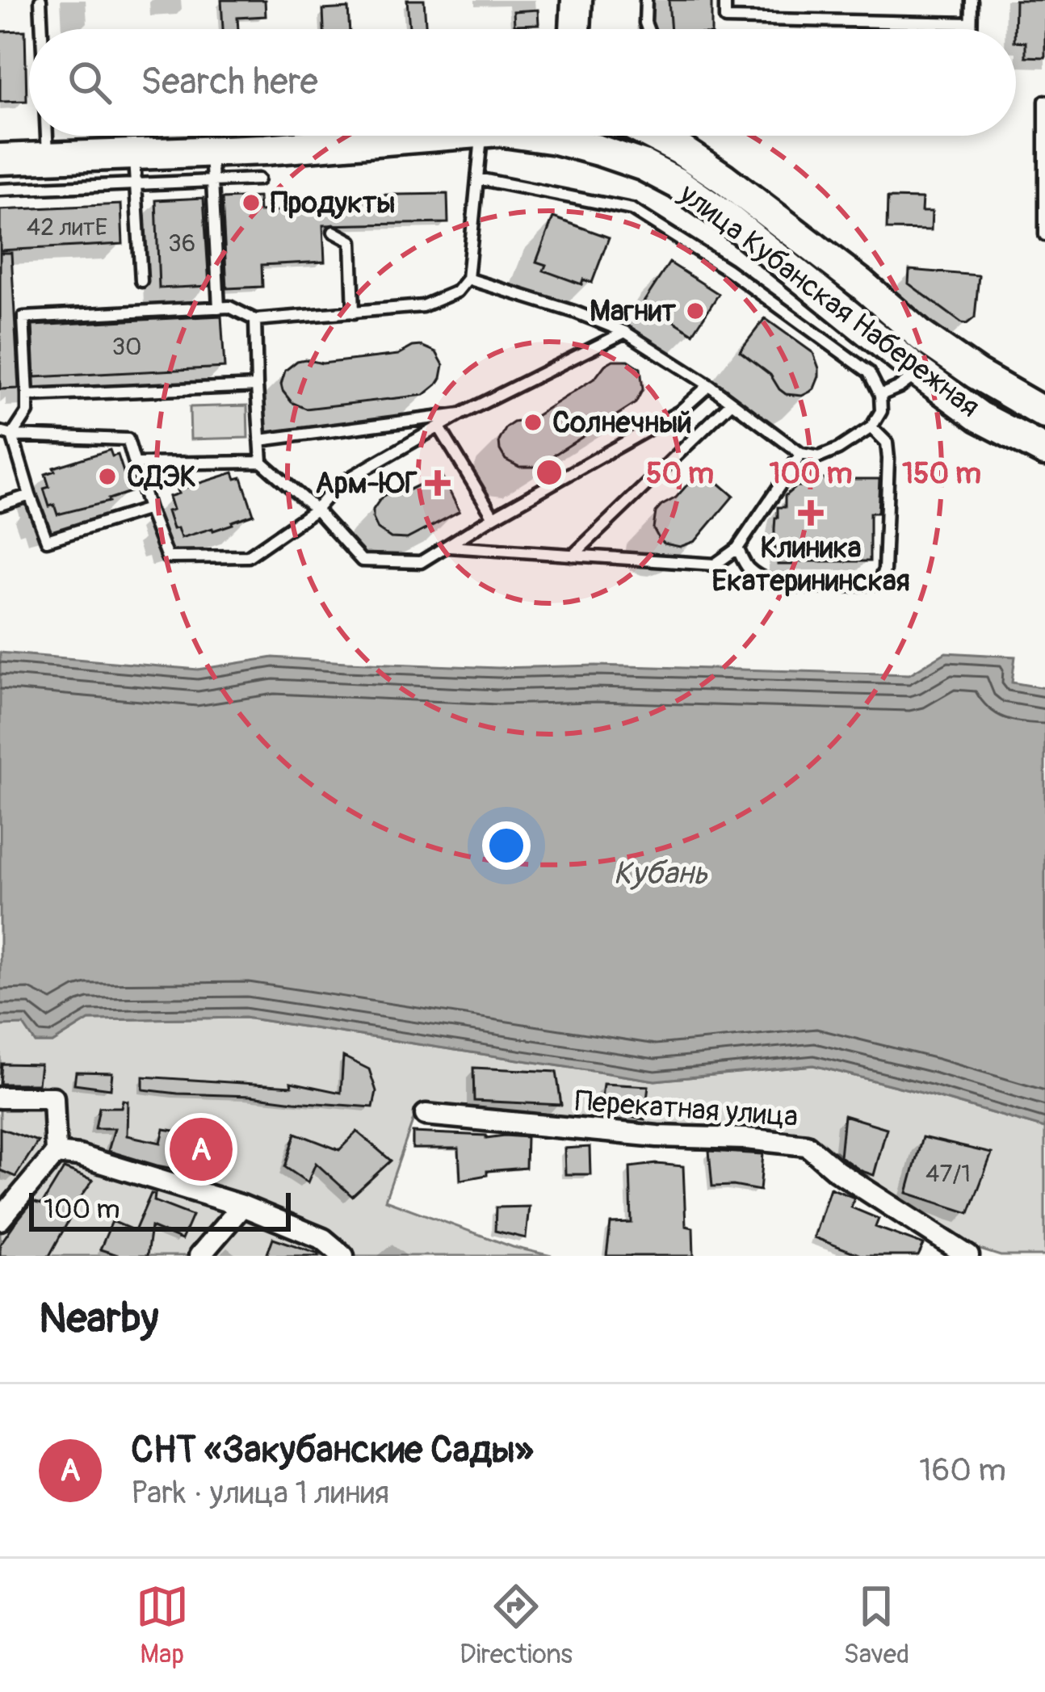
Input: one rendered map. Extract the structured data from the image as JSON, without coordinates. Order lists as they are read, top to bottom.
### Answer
{
  "streets": {
    "main road": ["улица Кубанская Набережная"],
    "street": ["Перекатная улица"]
  },
  "water": ["Кубань"],
  "places": {
    "other": [
      "Продукты",
      "Магнит",
      "Солнечный",
      "СДЭК"
    ],
    "health": ["Арм-ЮГ", "Клиника Екатерининская"]
  },
  "house_numbers": [
    "42 литЕ",
    "36",
    "30",
    "47/1"
  ],
  "scale_bar": "100 m",
  "page": {
    "search": "Search here",
    "pins": "A",
    "scale": "100 m",
    "heading": "Nearby",
    "list": [
      {
        "mark": "A",
        "name": "СНТ «Закубанские Сады»",
        "note": "Park · улица 1 линия",
        "value": "160 m"
      }
    ],
    "nav": ["Map", "Directions", "Saved"]
  },
  "rings": ["50 m", "100 m", "150 m"]
}
